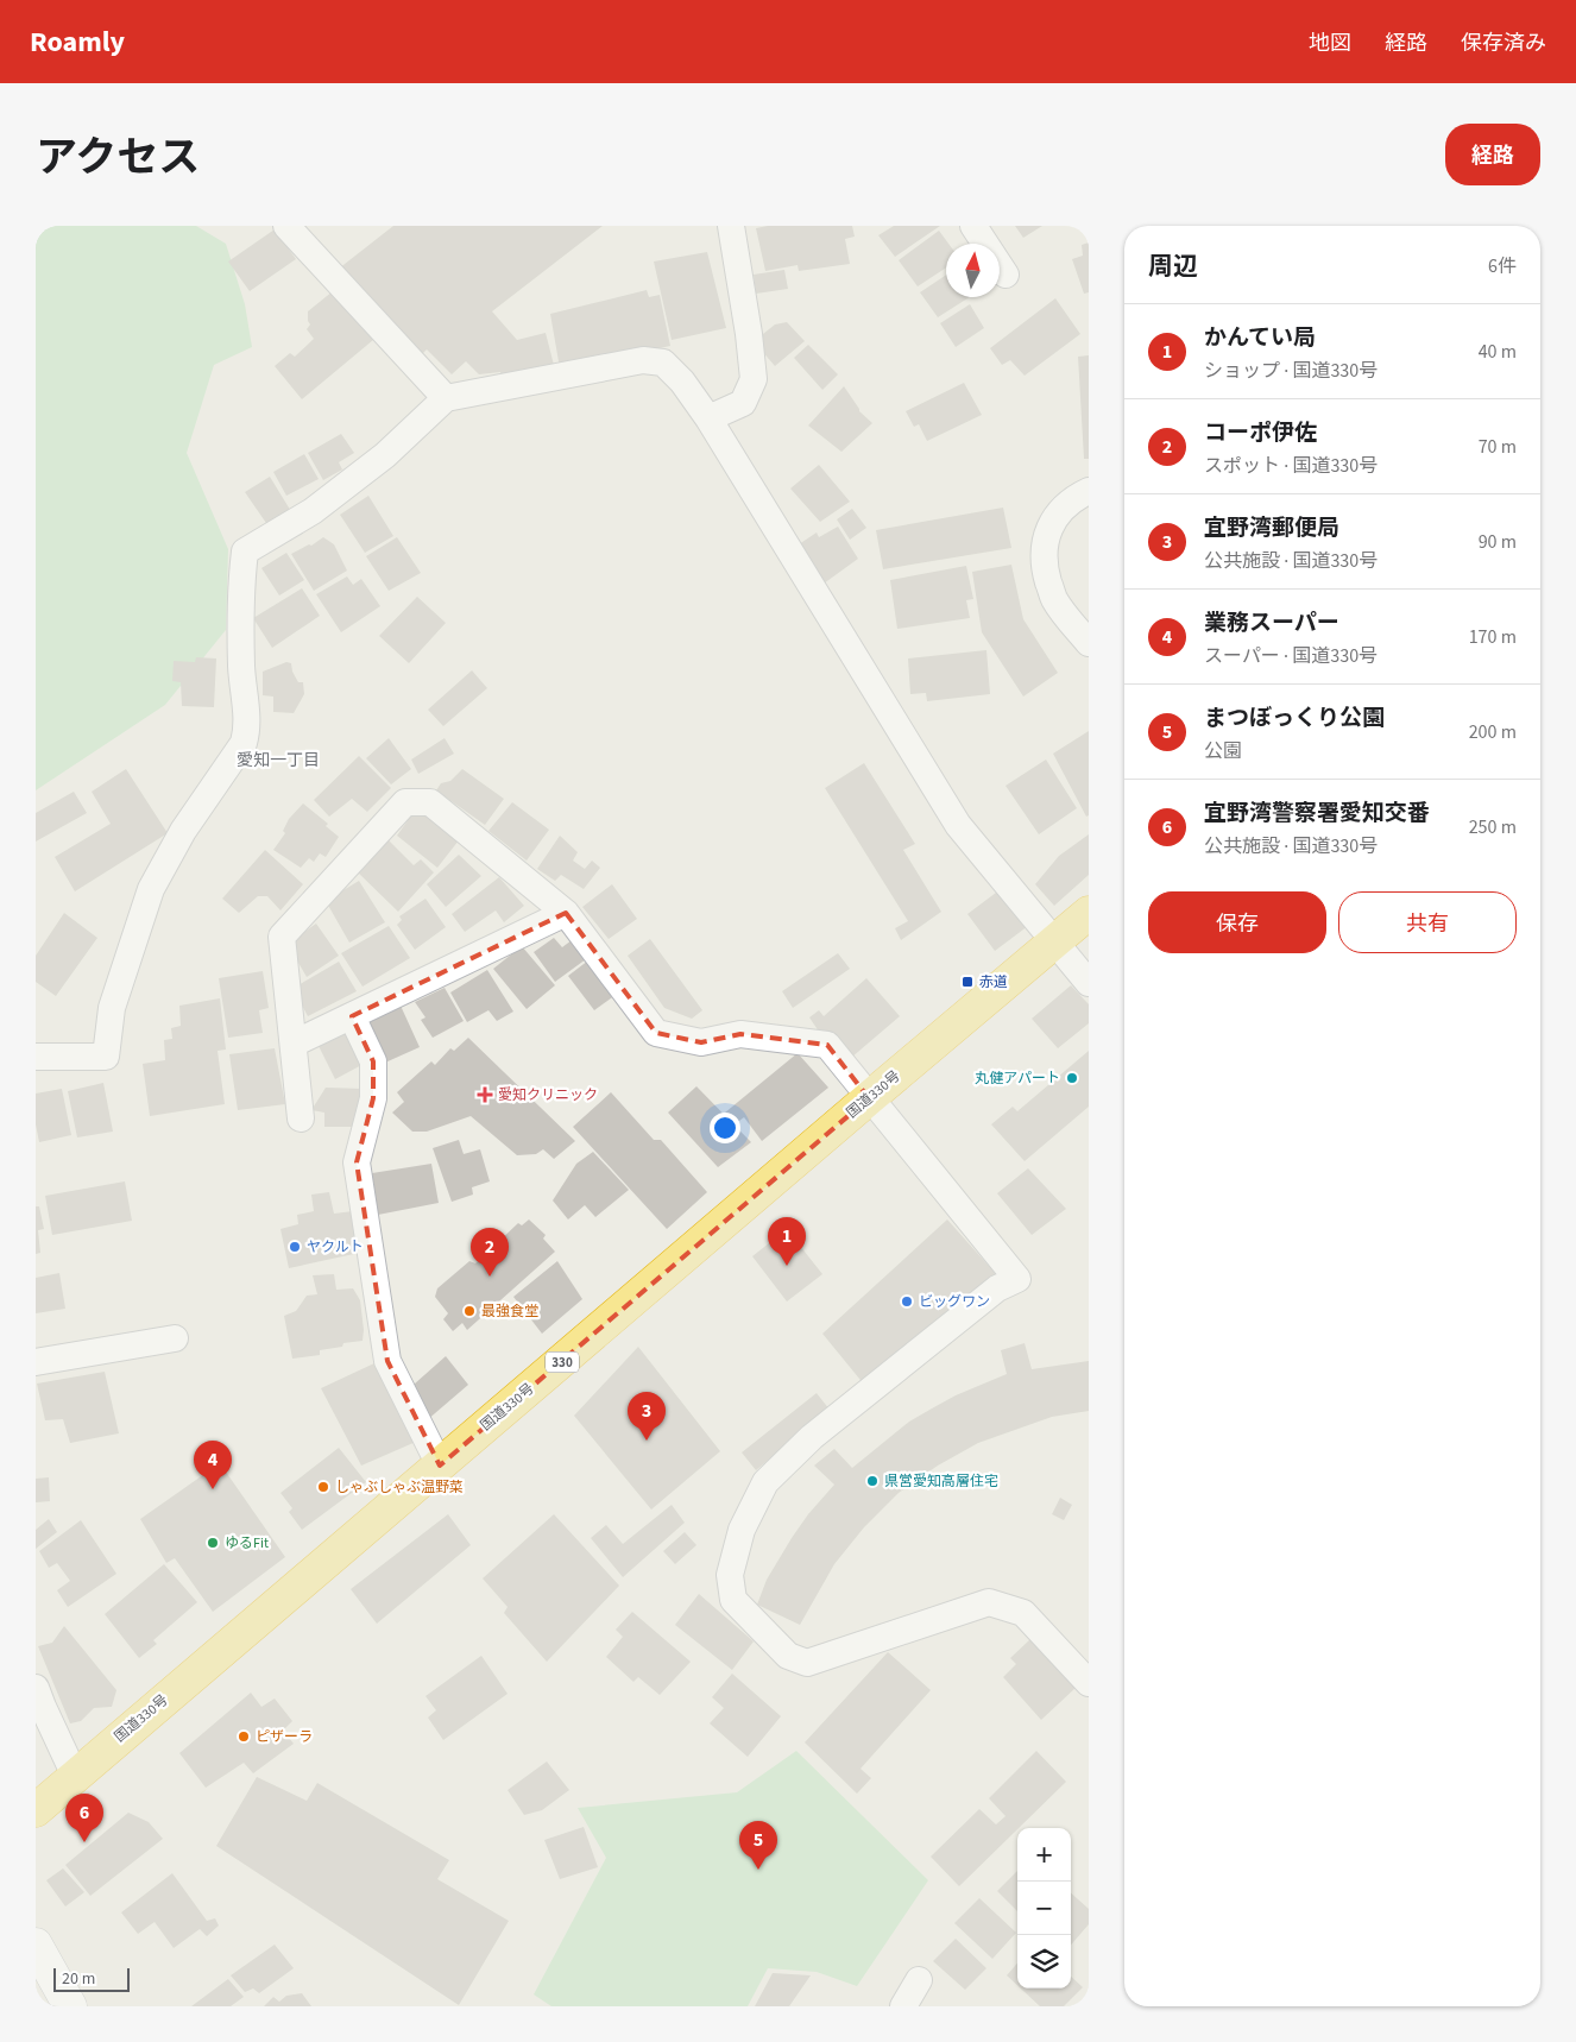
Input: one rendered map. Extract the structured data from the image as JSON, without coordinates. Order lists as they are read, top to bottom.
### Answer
{
  "streets": {
    "highway": ["国道330号", "330"]
  },
  "districts": ["愛知一丁目"],
  "places": {
    "transit": ["赤道"],
    "other": [
      "丸健アパート",
      "ヤクルト",
      "ビッグワン",
      "最強食堂",
      "県営愛知高層住宅",
      "しゃぶしゃぶ温野菜",
      "ゆるFit",
      "ピザーラ"
    ],
    "health": ["愛知クリニック"]
  },
  "scale_bar": "20 m",
  "north": "top",
  "page": {
    "header": "Roamly",
    "nav": ["地図", "経路", "保存済み"],
    "title": "アクセス",
    "buttons": [
      "経路",
      ["保存", "共有"]
    ],
    "heading": ["周辺", "6件"],
    "list": [
      {
        "mark": "1",
        "name": "かんてい局",
        "note": "ショップ · 国道330号",
        "value": "40 m"
      },
      {
        "mark": "2",
        "name": "コーポ伊佐",
        "note": "スポット · 国道330号",
        "value": "70 m"
      },
      {
        "mark": "3",
        "name": "宜野湾郵便局",
        "note": "公共施設 · 国道330号",
        "value": "90 m"
      },
      {
        "mark": "4",
        "name": "業務スーパー",
        "note": "スーパー · 国道330号",
        "value": "170 m"
      },
      {
        "mark": "5",
        "name": "まつぼっくり公園",
        "note": "公園",
        "value": "200 m"
      },
      {
        "mark": "6",
        "name": "宜野湾警察署愛知交番",
        "note": "公共施設 · 国道330号",
        "value": "250 m"
      }
    ],
    "pins": [
      "1",
      "2",
      "3",
      "4",
      "6",
      "5"
    ],
    "map_buttons": ["+", "−"],
    "scale": "20 m"
  }
}
